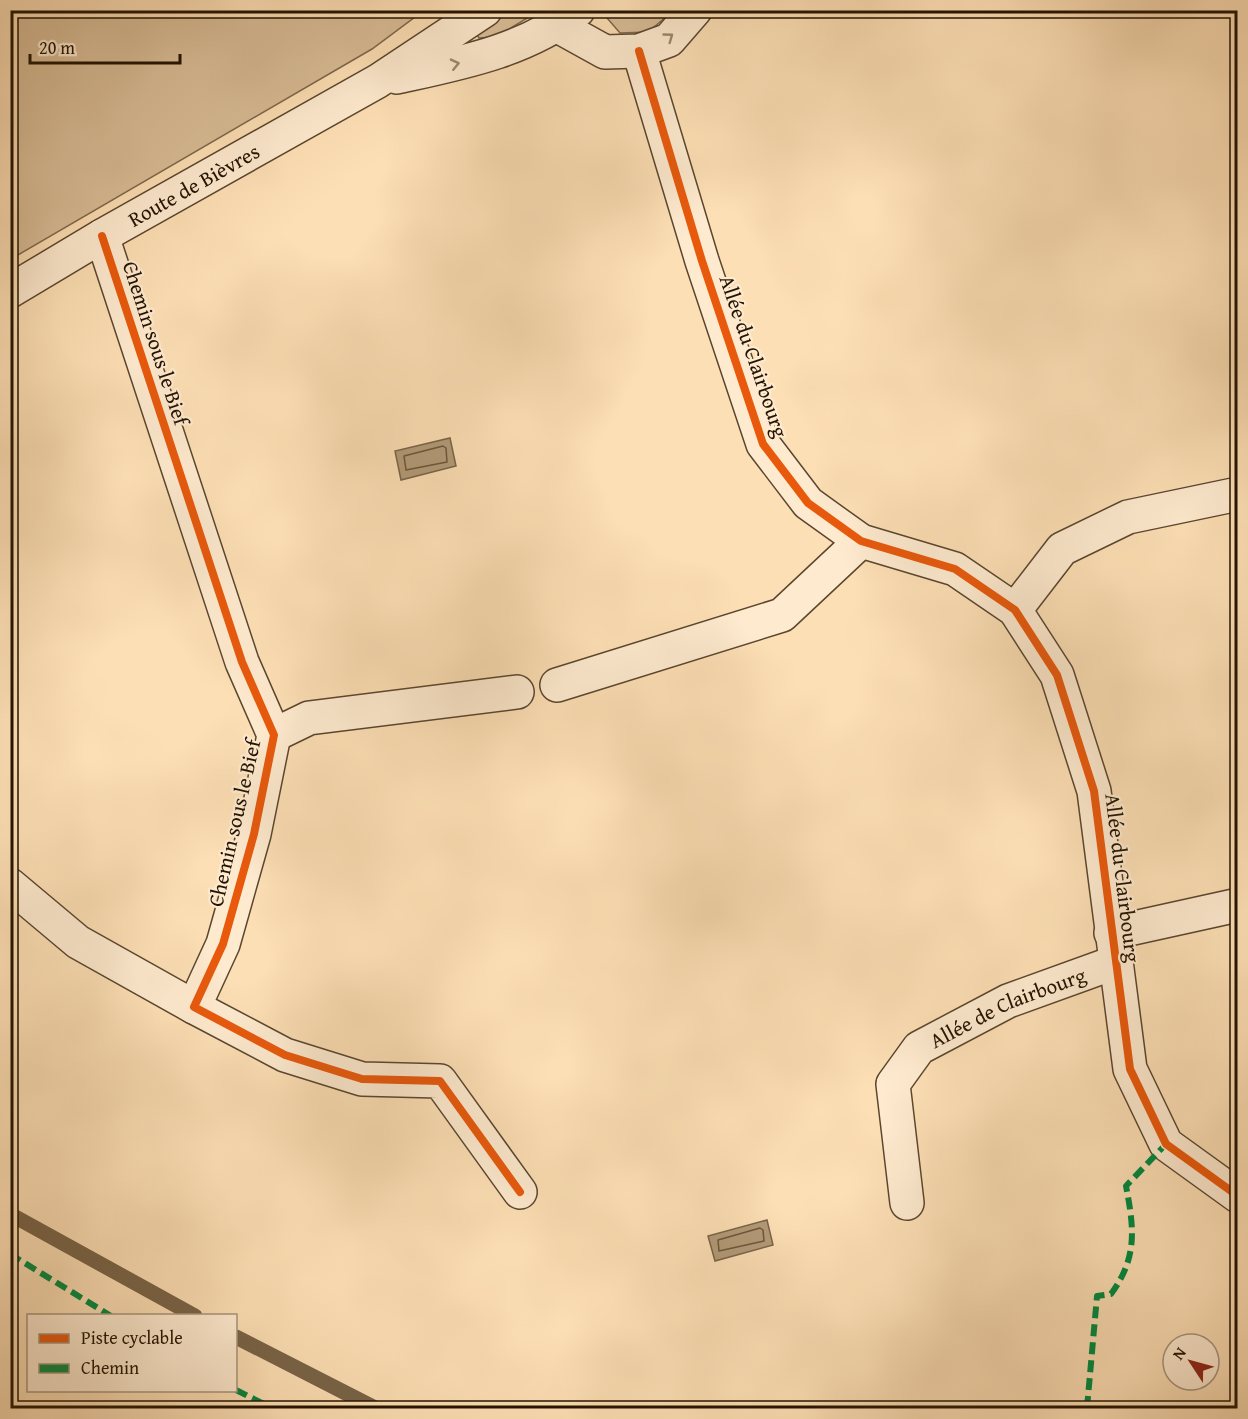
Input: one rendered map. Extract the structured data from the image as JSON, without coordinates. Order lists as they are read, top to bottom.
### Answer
{
  "streets": {
    "street": [
      "Route de Bièvres",
      "Chemin sous le Bief",
      "Allée du Clairbourg",
      "Allée de Clairbourg"
    ]
  },
  "crossings": [
    ["Route de Bièvres", "Chemin sous le Bief"],
    ["Allée du Clairbourg", "Allée de Clairbourg"]
  ],
  "legend": ["Piste cyclable", "Chemin"],
  "scale_bar": "20 m",
  "north": "top left"
}
